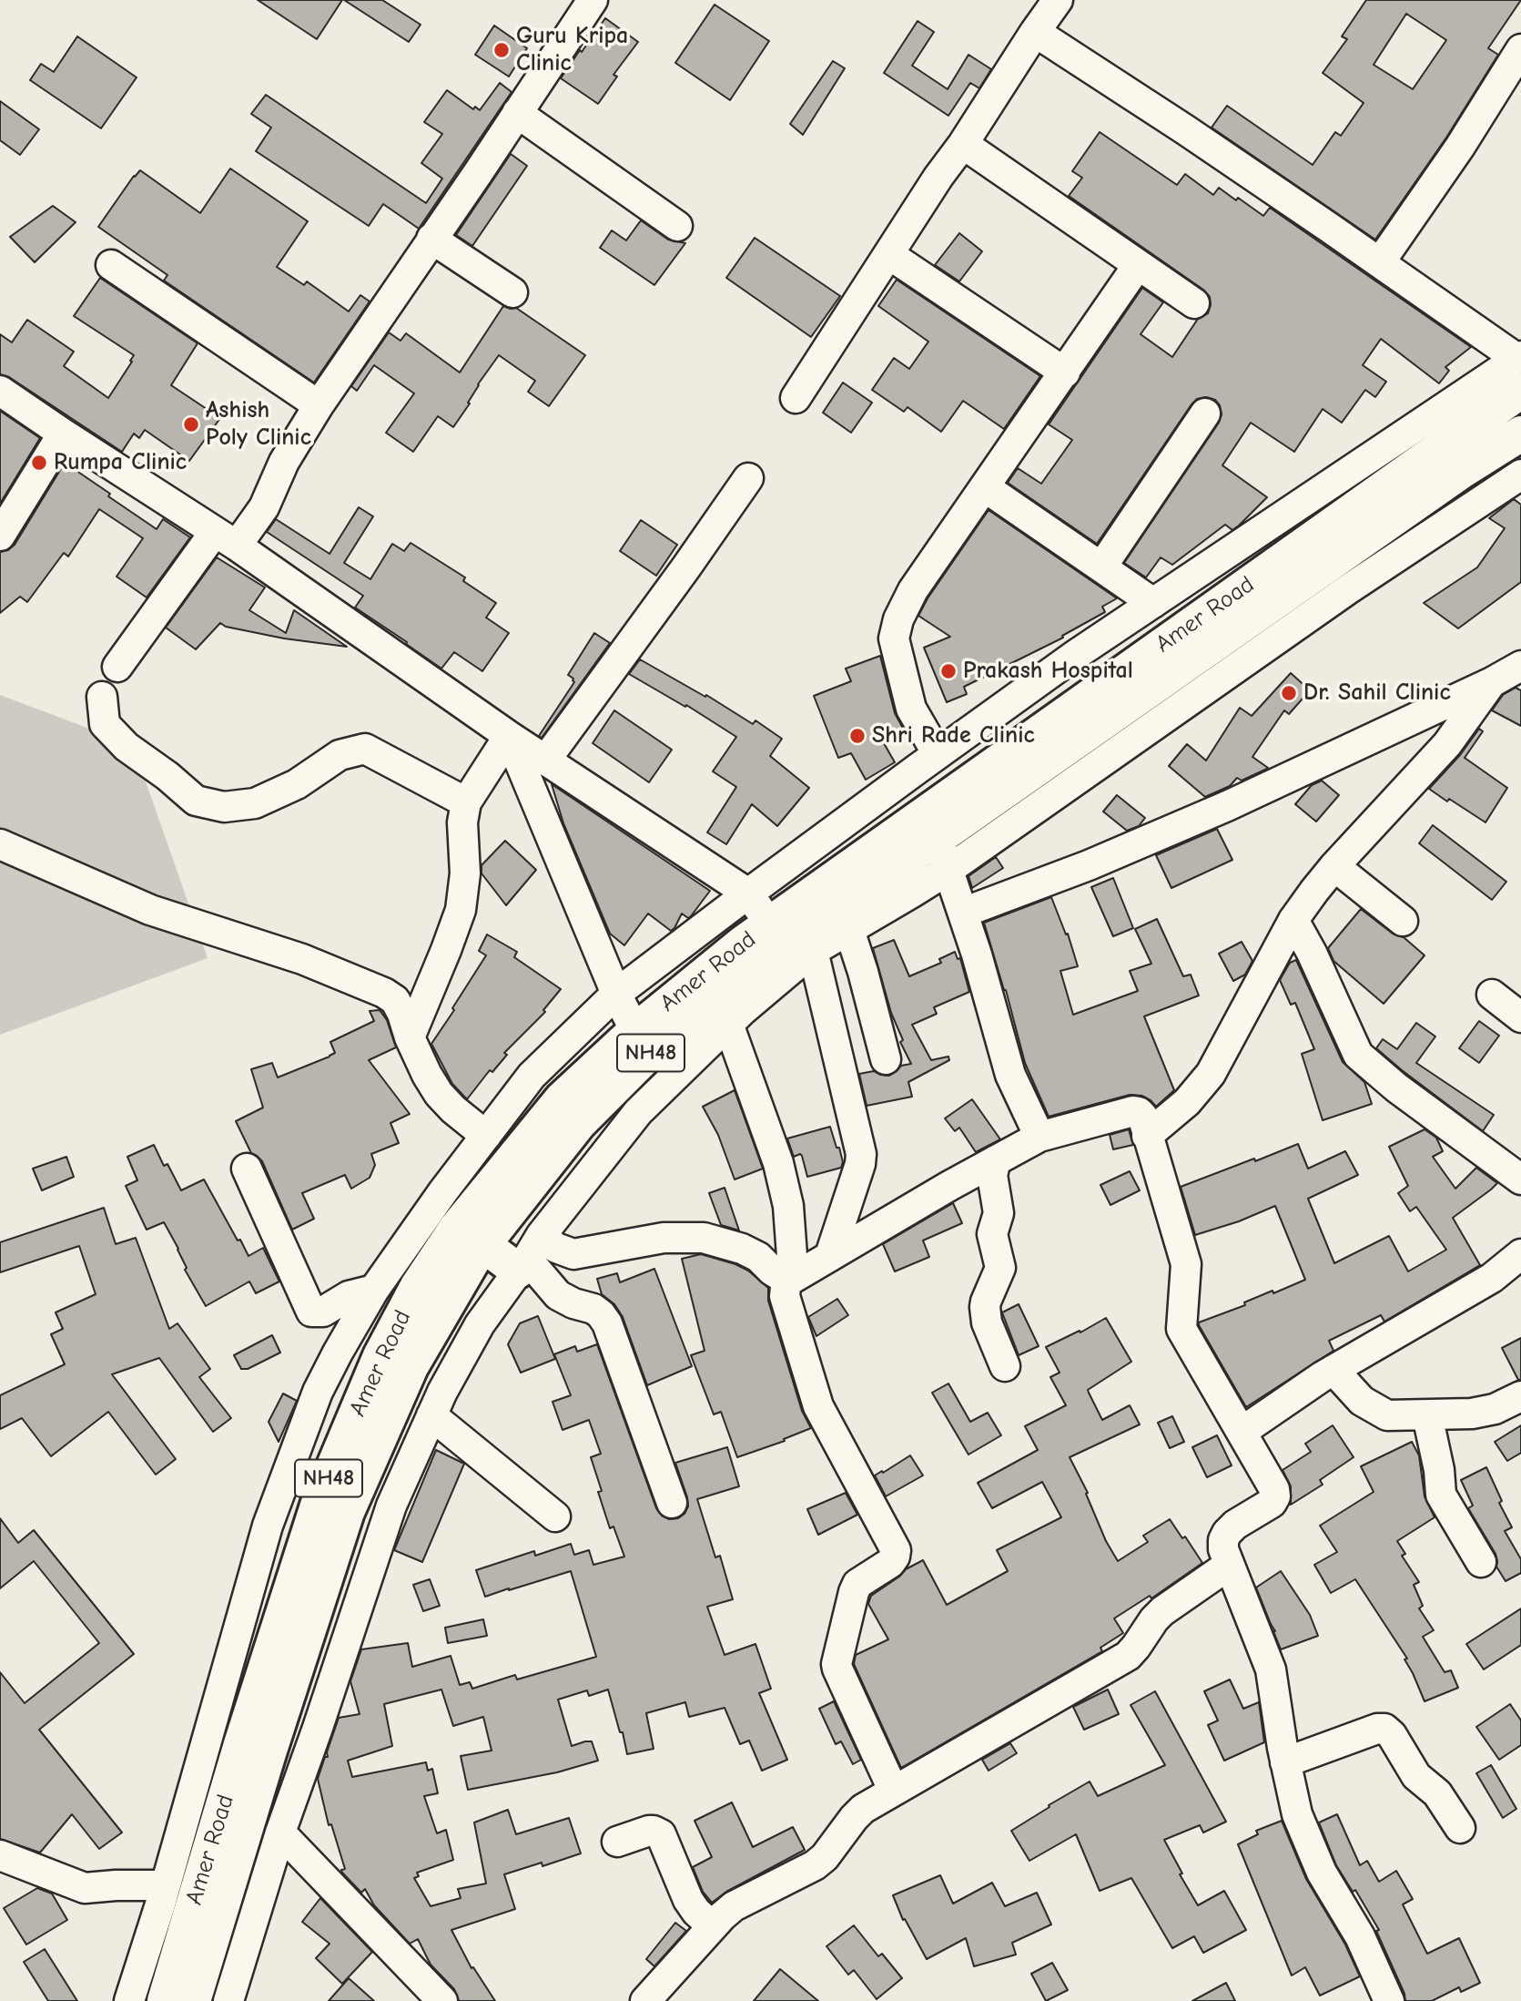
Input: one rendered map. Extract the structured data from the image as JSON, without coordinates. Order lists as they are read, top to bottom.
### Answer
{
  "streets": {
    "highway": ["Amer Road", "NH48"]
  },
  "places": [
    "Guru Kripa Clinic",
    "Ashish Poly Clinic",
    "Rumpa Clinic",
    "Prakash Hospital",
    "Dr. Sahil Clinic",
    "Shri Rade Clinic"
  ]
}
